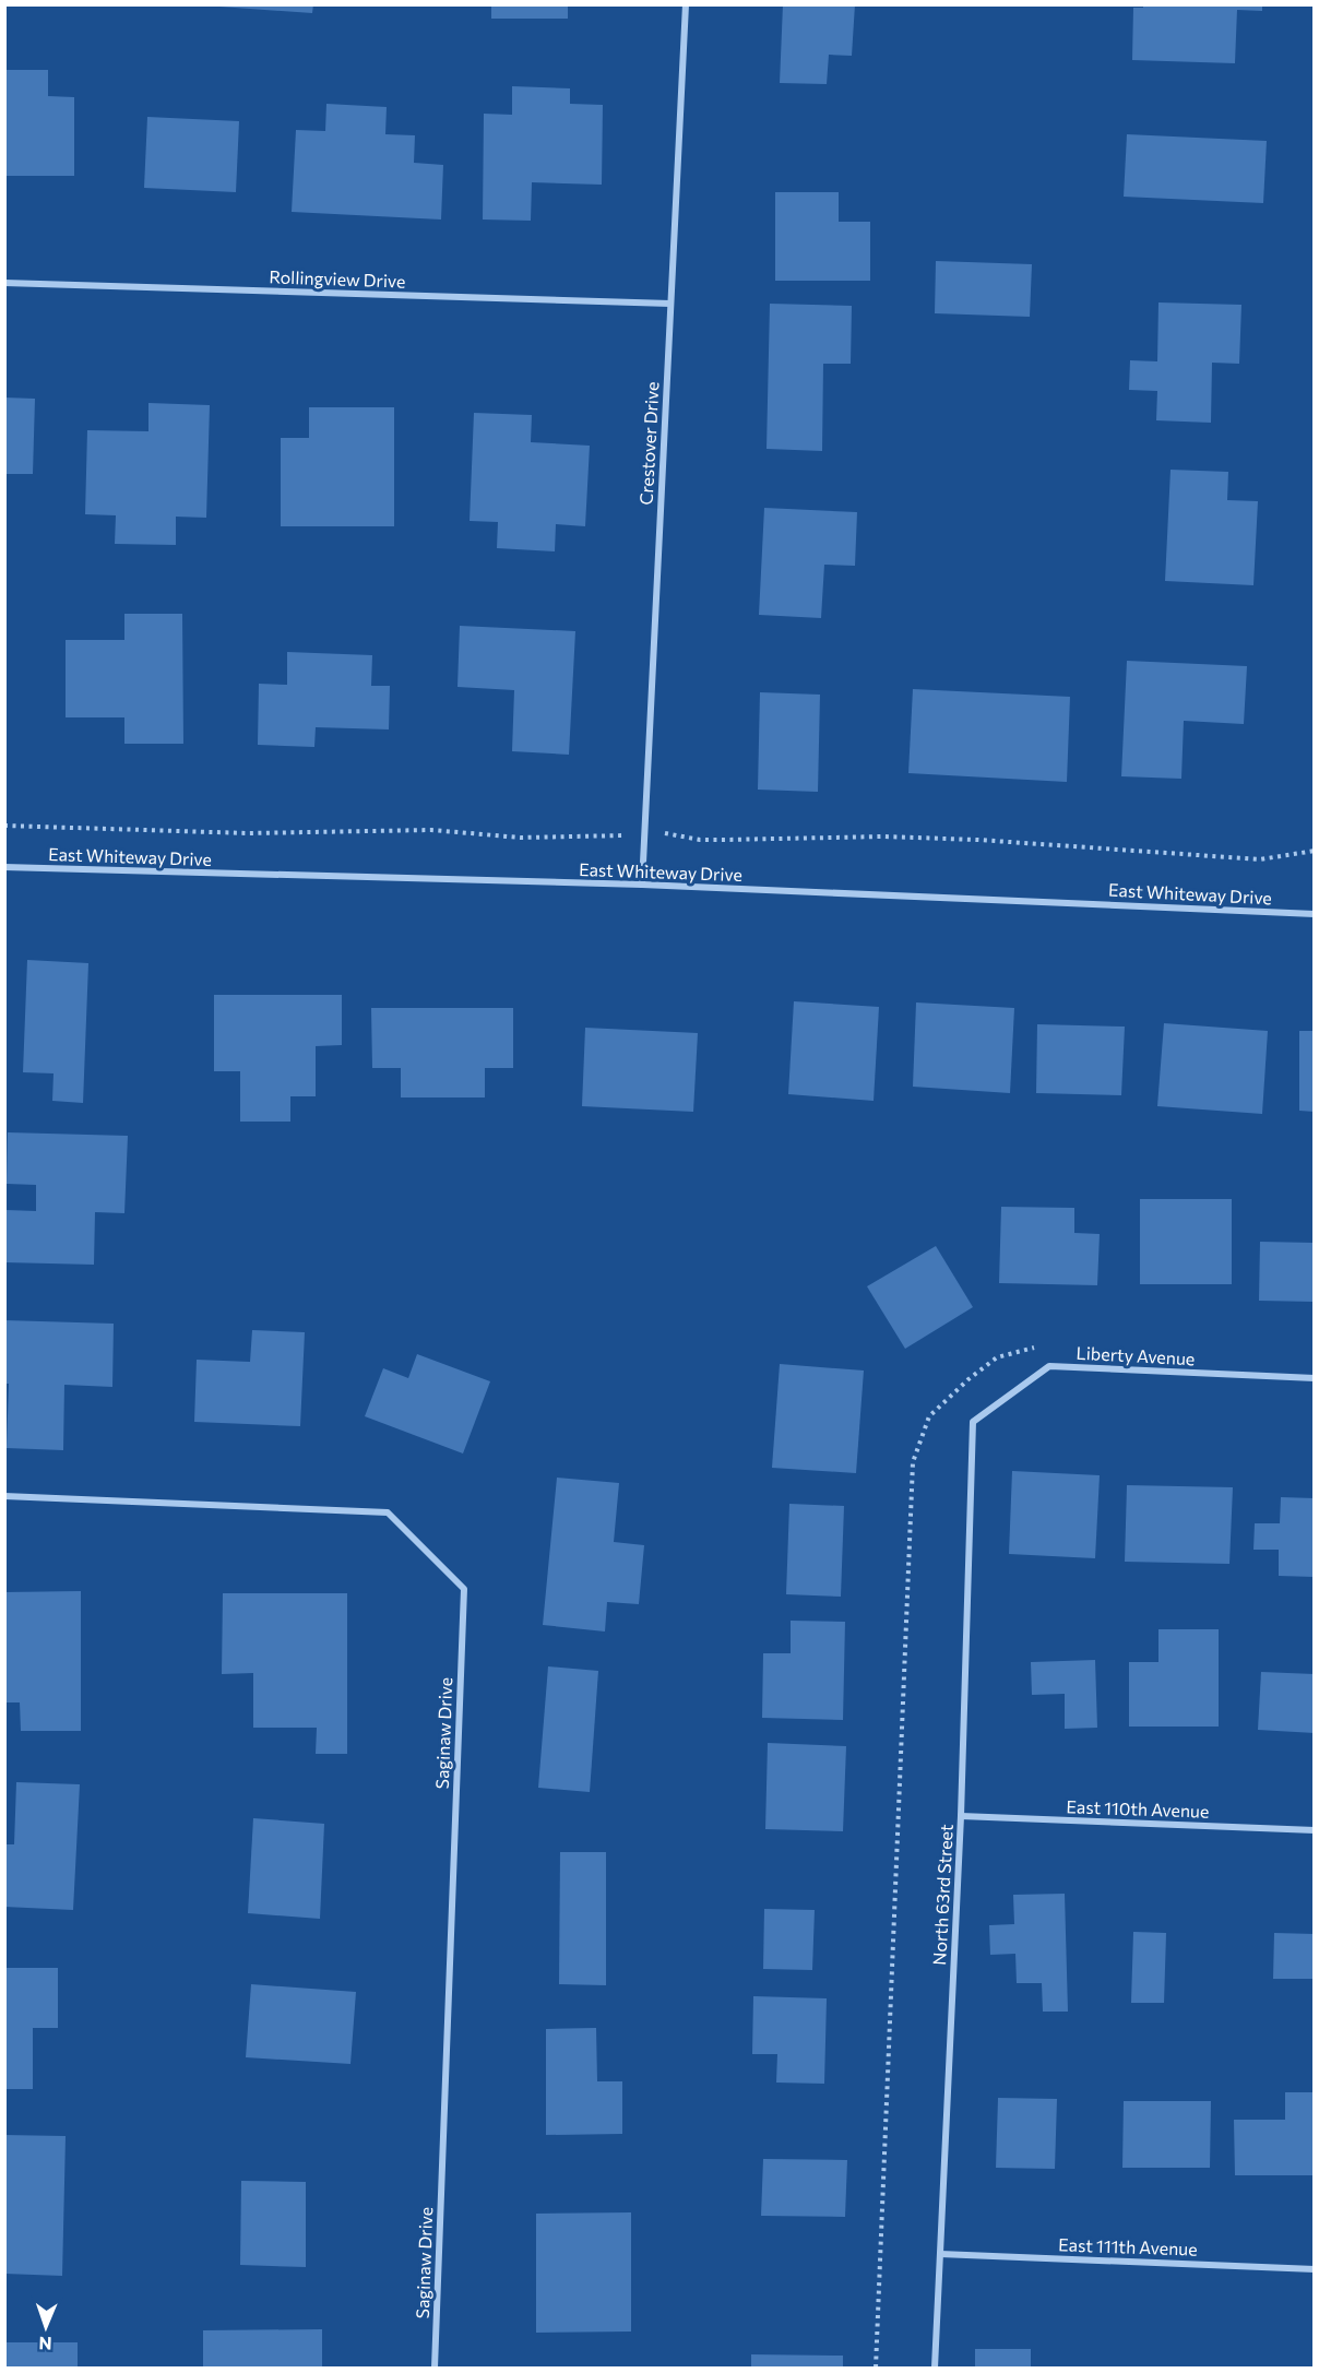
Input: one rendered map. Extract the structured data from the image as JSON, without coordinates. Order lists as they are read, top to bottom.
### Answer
{
  "streets": {
    "street": [
      "Rollingview Drive",
      "Crestover Drive",
      "East Whiteway Drive",
      "Liberty Avenue",
      "Saginaw Drive",
      "East 110th Avenue",
      "North 63rd Street",
      "East 111th Avenue"
    ]
  },
  "crossings": [
    ["Rollingview Drive", "Crestover Drive"],
    ["Crestover Drive", "East Whiteway Drive"],
    ["Liberty Avenue", "North 63rd Street"],
    ["East 110th Avenue", "North 63rd Street"],
    ["North 63rd Street", "East 111th Avenue"]
  ],
  "north": "bottom"
}
